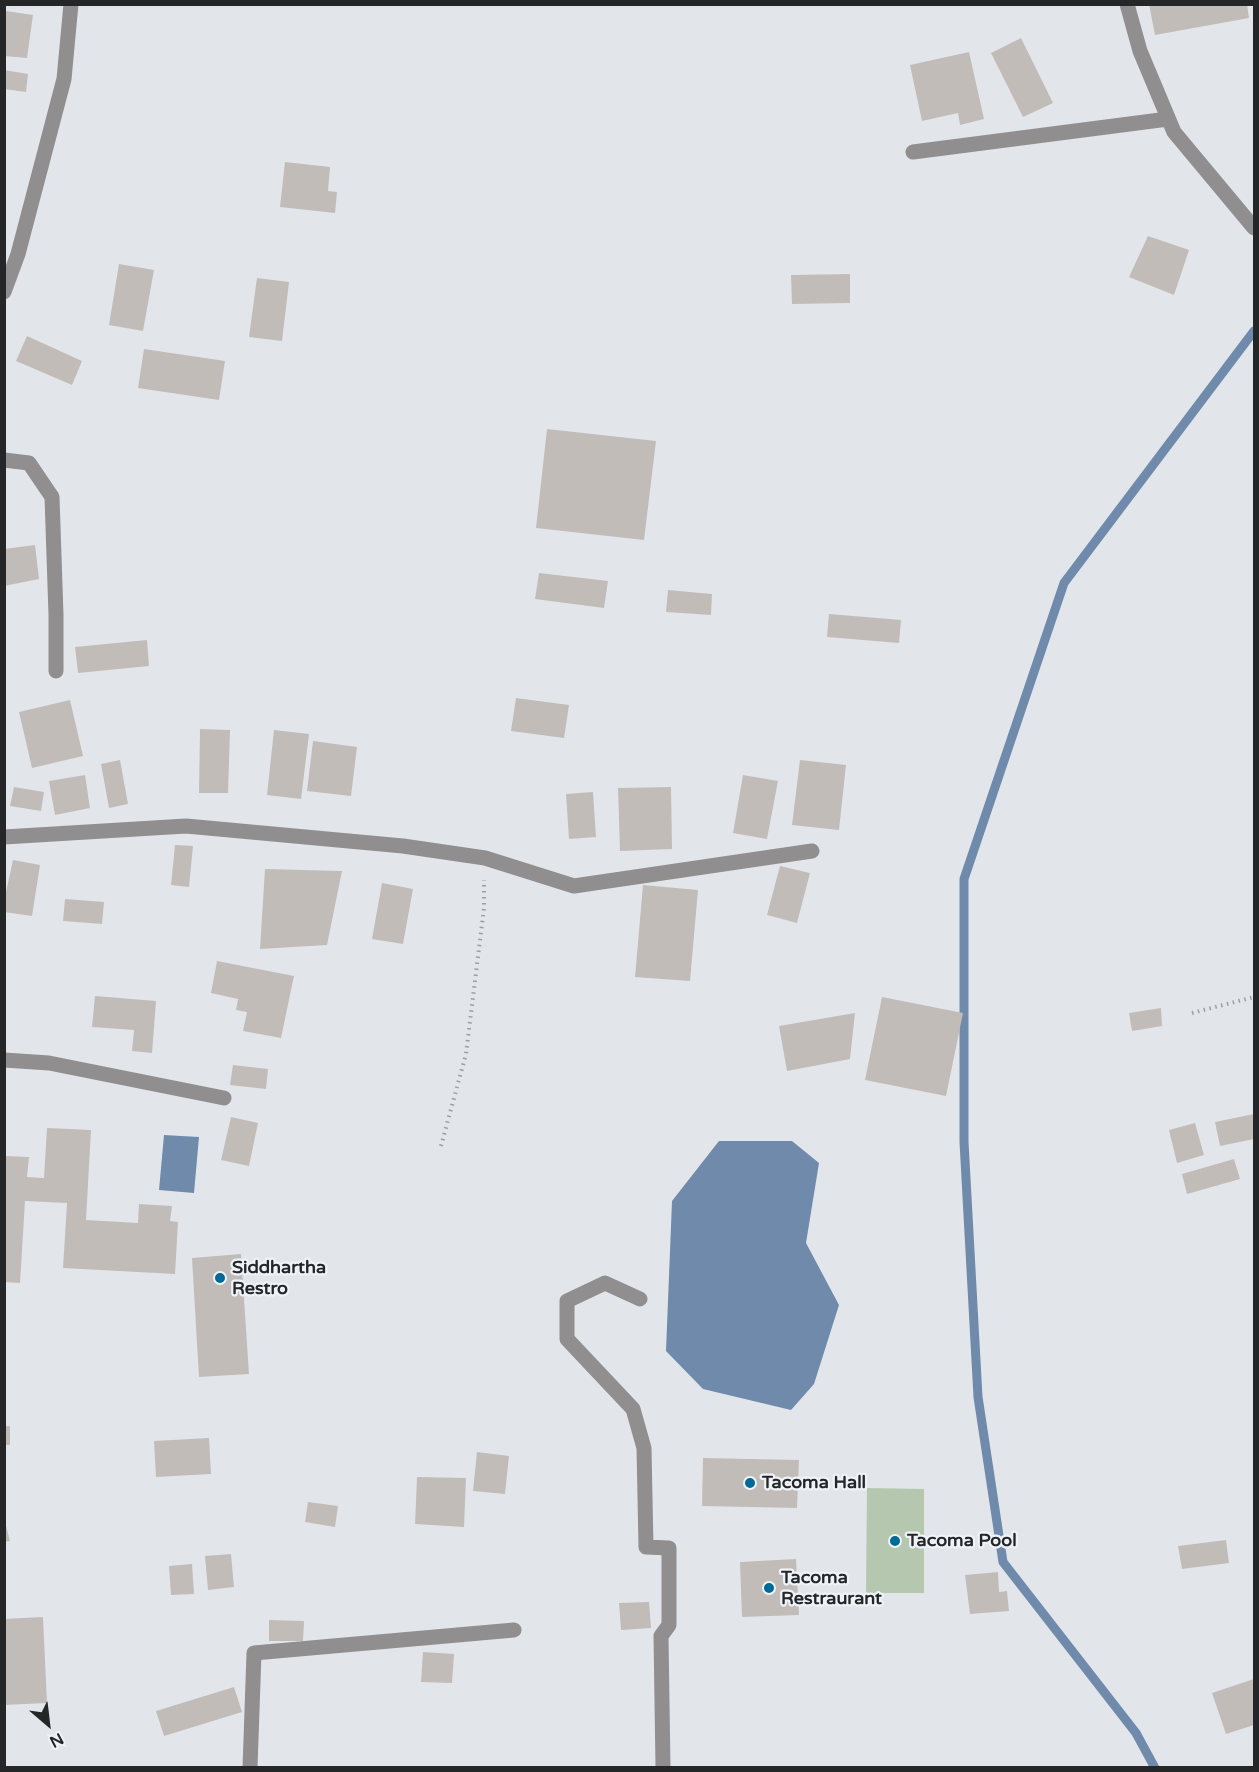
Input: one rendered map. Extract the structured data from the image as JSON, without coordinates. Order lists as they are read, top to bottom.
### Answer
{
  "places": [
    "Siddhartha Restro",
    "Tacoma Hall",
    "Tacoma Pool",
    "Tacoma Restraurant"
  ],
  "north": "bottom right"
}
